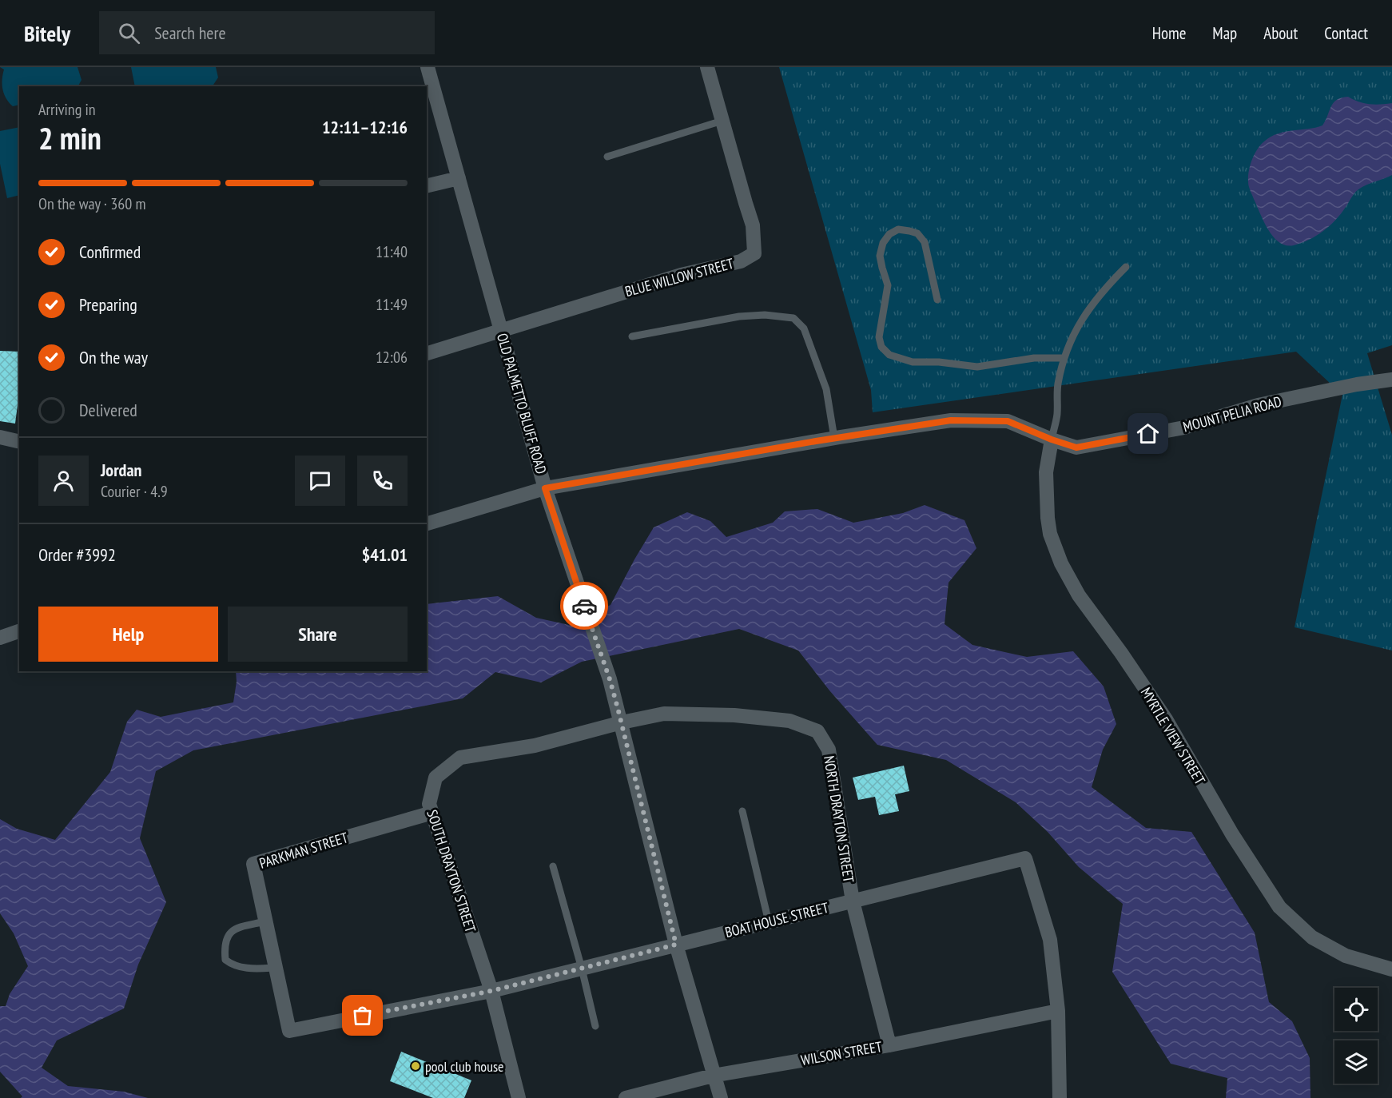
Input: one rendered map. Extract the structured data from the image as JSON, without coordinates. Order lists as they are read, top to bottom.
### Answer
{
  "streets": {
    "street": [
      "BLUE WILLOW STREET",
      "OLD PALMETTO BLUFF ROAD",
      "MOUNT PELIA ROAD",
      "MYRTLE VIEW STREET",
      "NORTH DRAYTON STREET",
      "PARKMAN STREET",
      "SOUTH DRAYTON STREET",
      "BOAT HOUSE STREET",
      "WILSON STREET"
    ]
  },
  "crossings": [
    ["BLUE WILLOW STREET", "OLD PALMETTO BLUFF ROAD"],
    ["OLD PALMETTO BLUFF ROAD", "MOUNT PELIA ROAD"],
    ["OLD PALMETTO BLUFF ROAD", "NORTH DRAYTON STREET"],
    ["OLD PALMETTO BLUFF ROAD", "SOUTH DRAYTON STREET"],
    ["OLD PALMETTO BLUFF ROAD", "BOAT HOUSE STREET"],
    ["OLD PALMETTO BLUFF ROAD", "WILSON STREET"],
    ["MOUNT PELIA ROAD", "MYRTLE VIEW STREET"],
    ["NORTH DRAYTON STREET", "SOUTH DRAYTON STREET"],
    ["NORTH DRAYTON STREET", "BOAT HOUSE STREET"],
    ["NORTH DRAYTON STREET", "WILSON STREET"],
    ["PARKMAN STREET", "SOUTH DRAYTON STREET"],
    ["PARKMAN STREET", "BOAT HOUSE STREET"],
    ["SOUTH DRAYTON STREET", "BOAT HOUSE STREET"],
    ["BOAT HOUSE STREET", "WILSON STREET"]
  ],
  "places": ["pool club house"],
  "page": {
    "header": "Bitely",
    "search": "Search here",
    "nav": [
      "Home",
      "Map",
      "About",
      "Contact"
    ],
    "heading": ["2 min", "Arriving in", "12:11–12:16"],
    "panel": [
      "Jordan",
      "Courier · 4.9",
      "Order #3992",
      "$41.01"
    ],
    "bar": "On the way · 360 m",
    "list": [
      ["Confirmed", "11:40"],
      ["Preparing", "11:49"],
      ["On the way", "12:06"],
      "Delivered"
    ],
    "buttons": ["Help", "Share"]
  }
}
